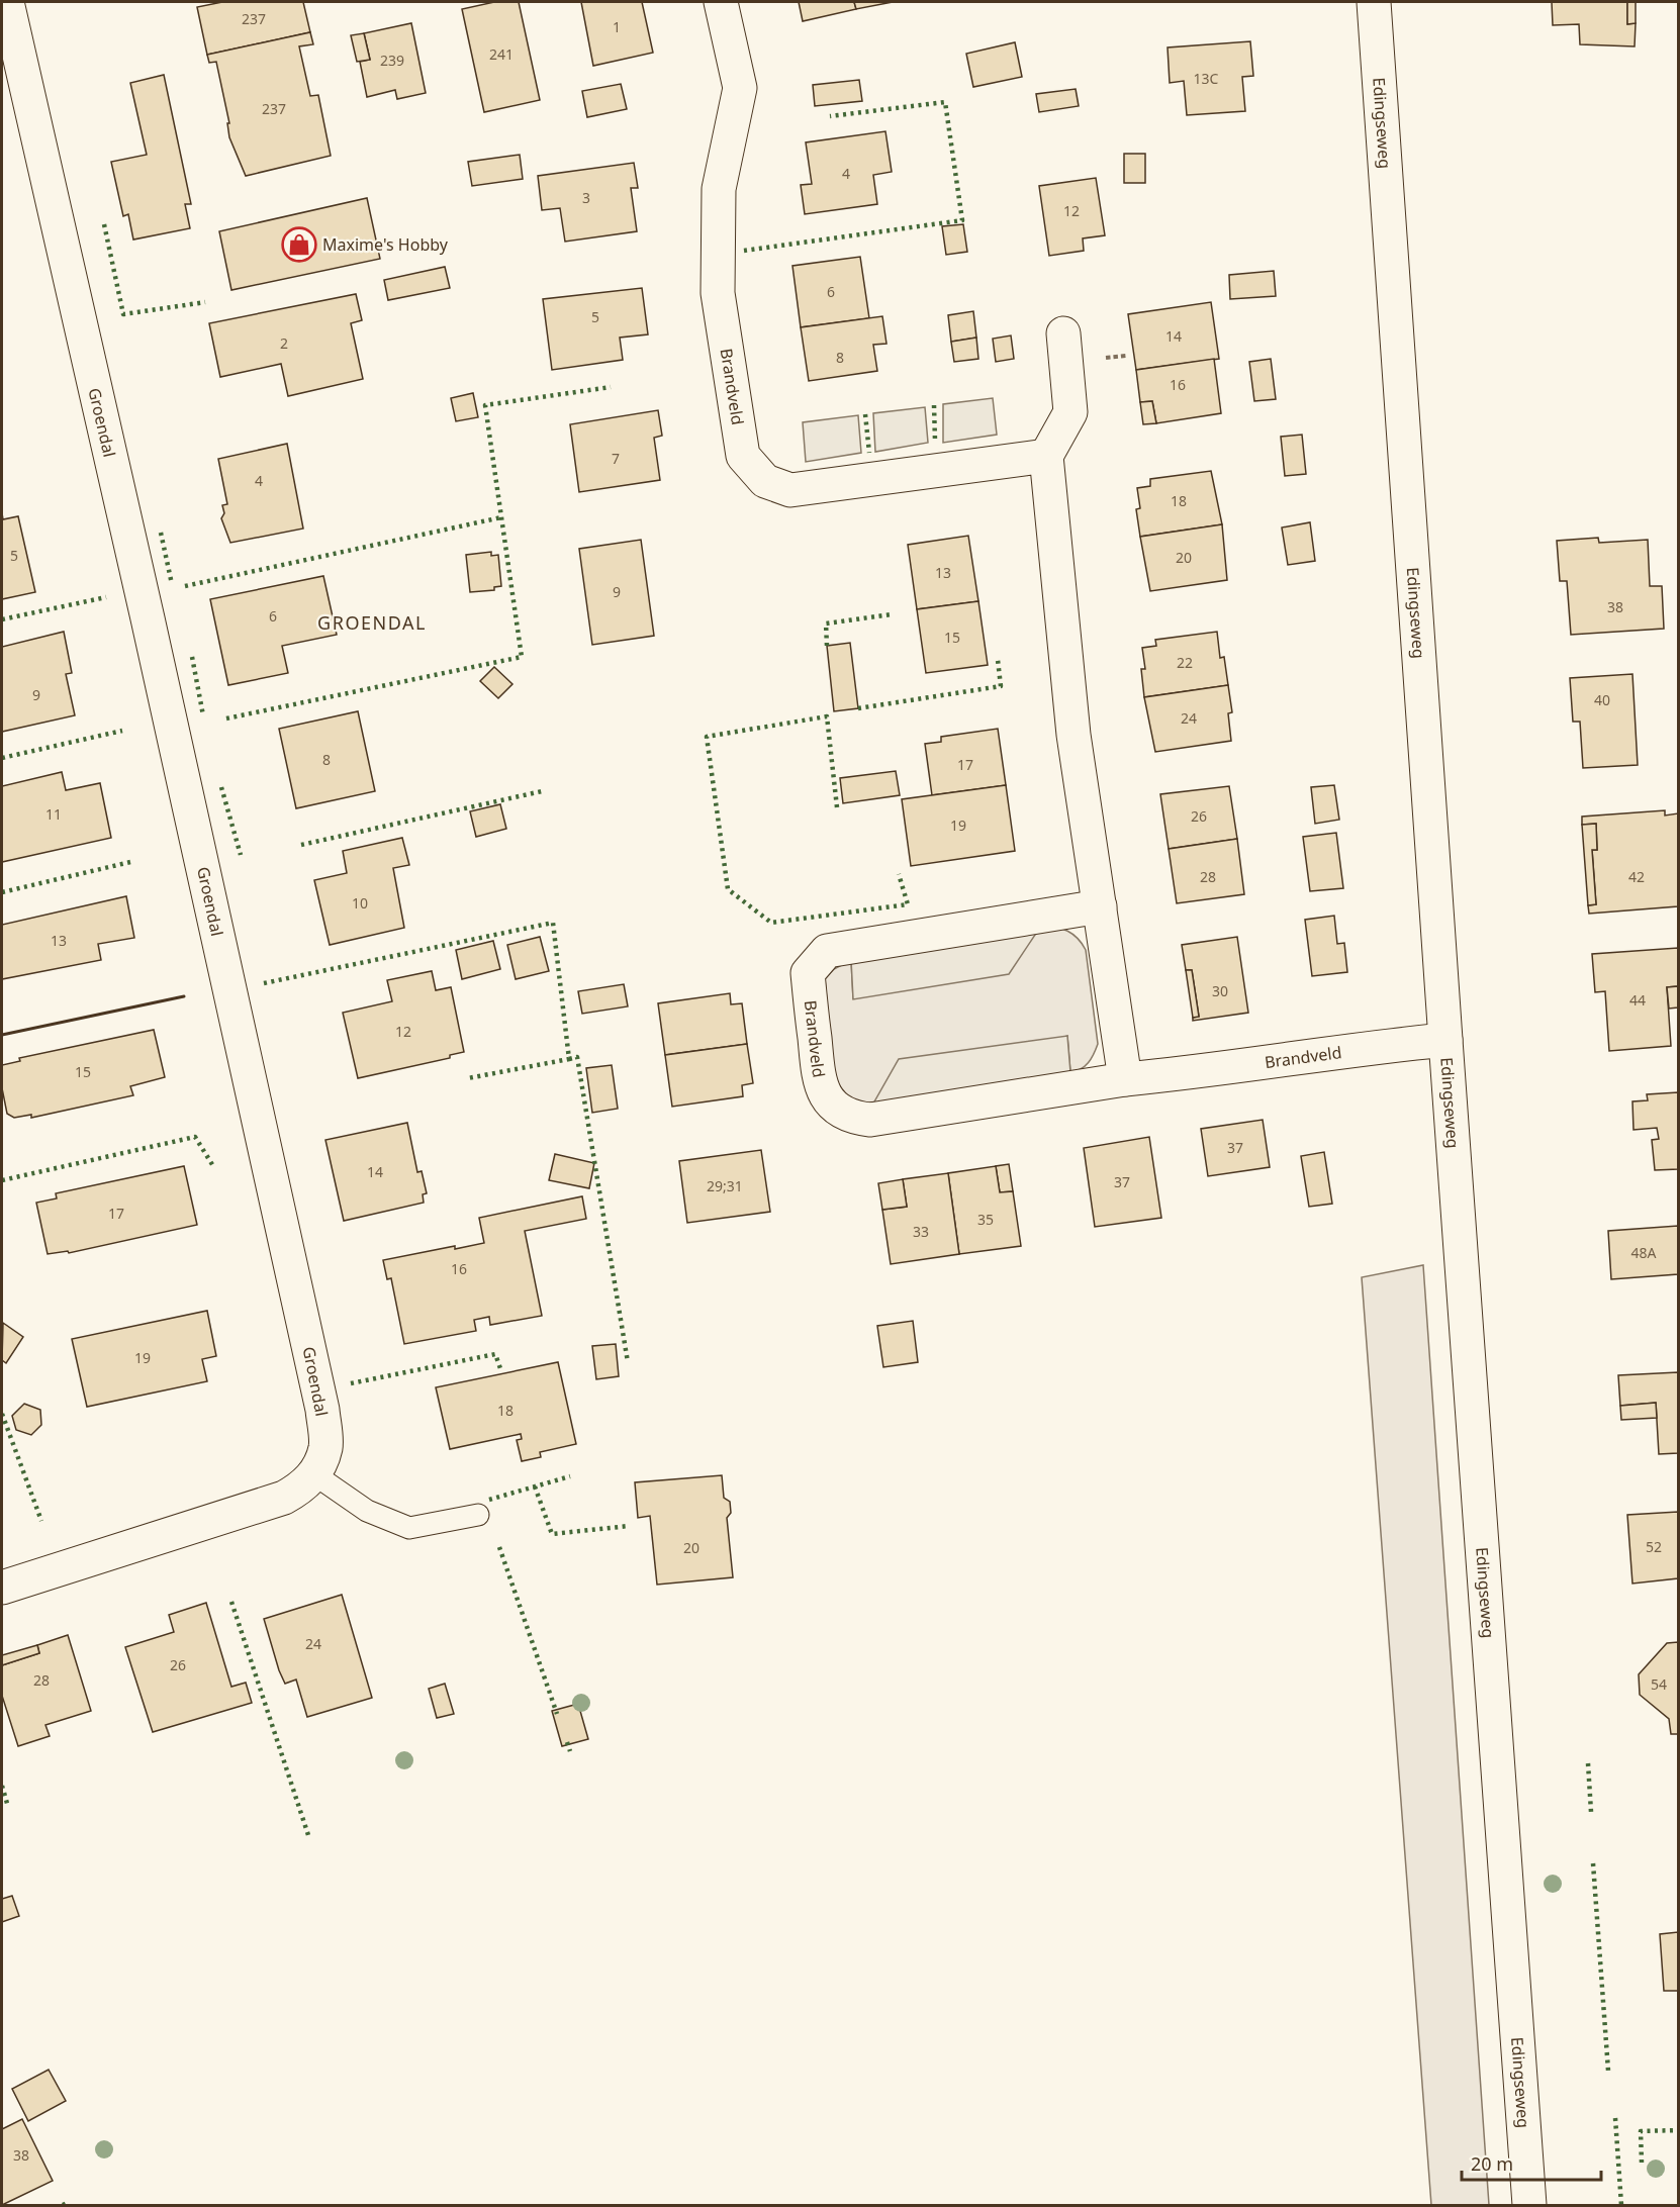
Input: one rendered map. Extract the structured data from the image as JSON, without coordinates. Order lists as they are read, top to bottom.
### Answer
{
  "streets": {
    "street": ["Edingseweg", "Brandveld", "Groendal"]
  },
  "crossings": [
    ["Edingseweg", "Brandveld"]
  ],
  "districts": ["GROENDAL"],
  "places": {
    "shop": ["Maxime's Hobby"]
  },
  "house_numbers": [
    "237",
    "1",
    "241",
    "239",
    "13C",
    "237",
    "4",
    "3",
    "12",
    "6",
    "5",
    "14",
    "2",
    "8",
    "16",
    "7",
    "4",
    "18",
    "5",
    "20",
    "13",
    "9",
    "38",
    "6",
    "15",
    "22",
    "9",
    "40",
    "24",
    "8",
    "17",
    "11",
    "26",
    "19",
    "28",
    "42",
    "10",
    "13",
    "30",
    "44",
    "12",
    "15",
    "37",
    "14",
    "37",
    "29;31",
    "17",
    "35",
    "33",
    "48A",
    "16",
    "19",
    "18",
    "52",
    "20",
    "24",
    "26",
    "28",
    "54",
    "38"
  ],
  "scale_bar": "20 m"
}
